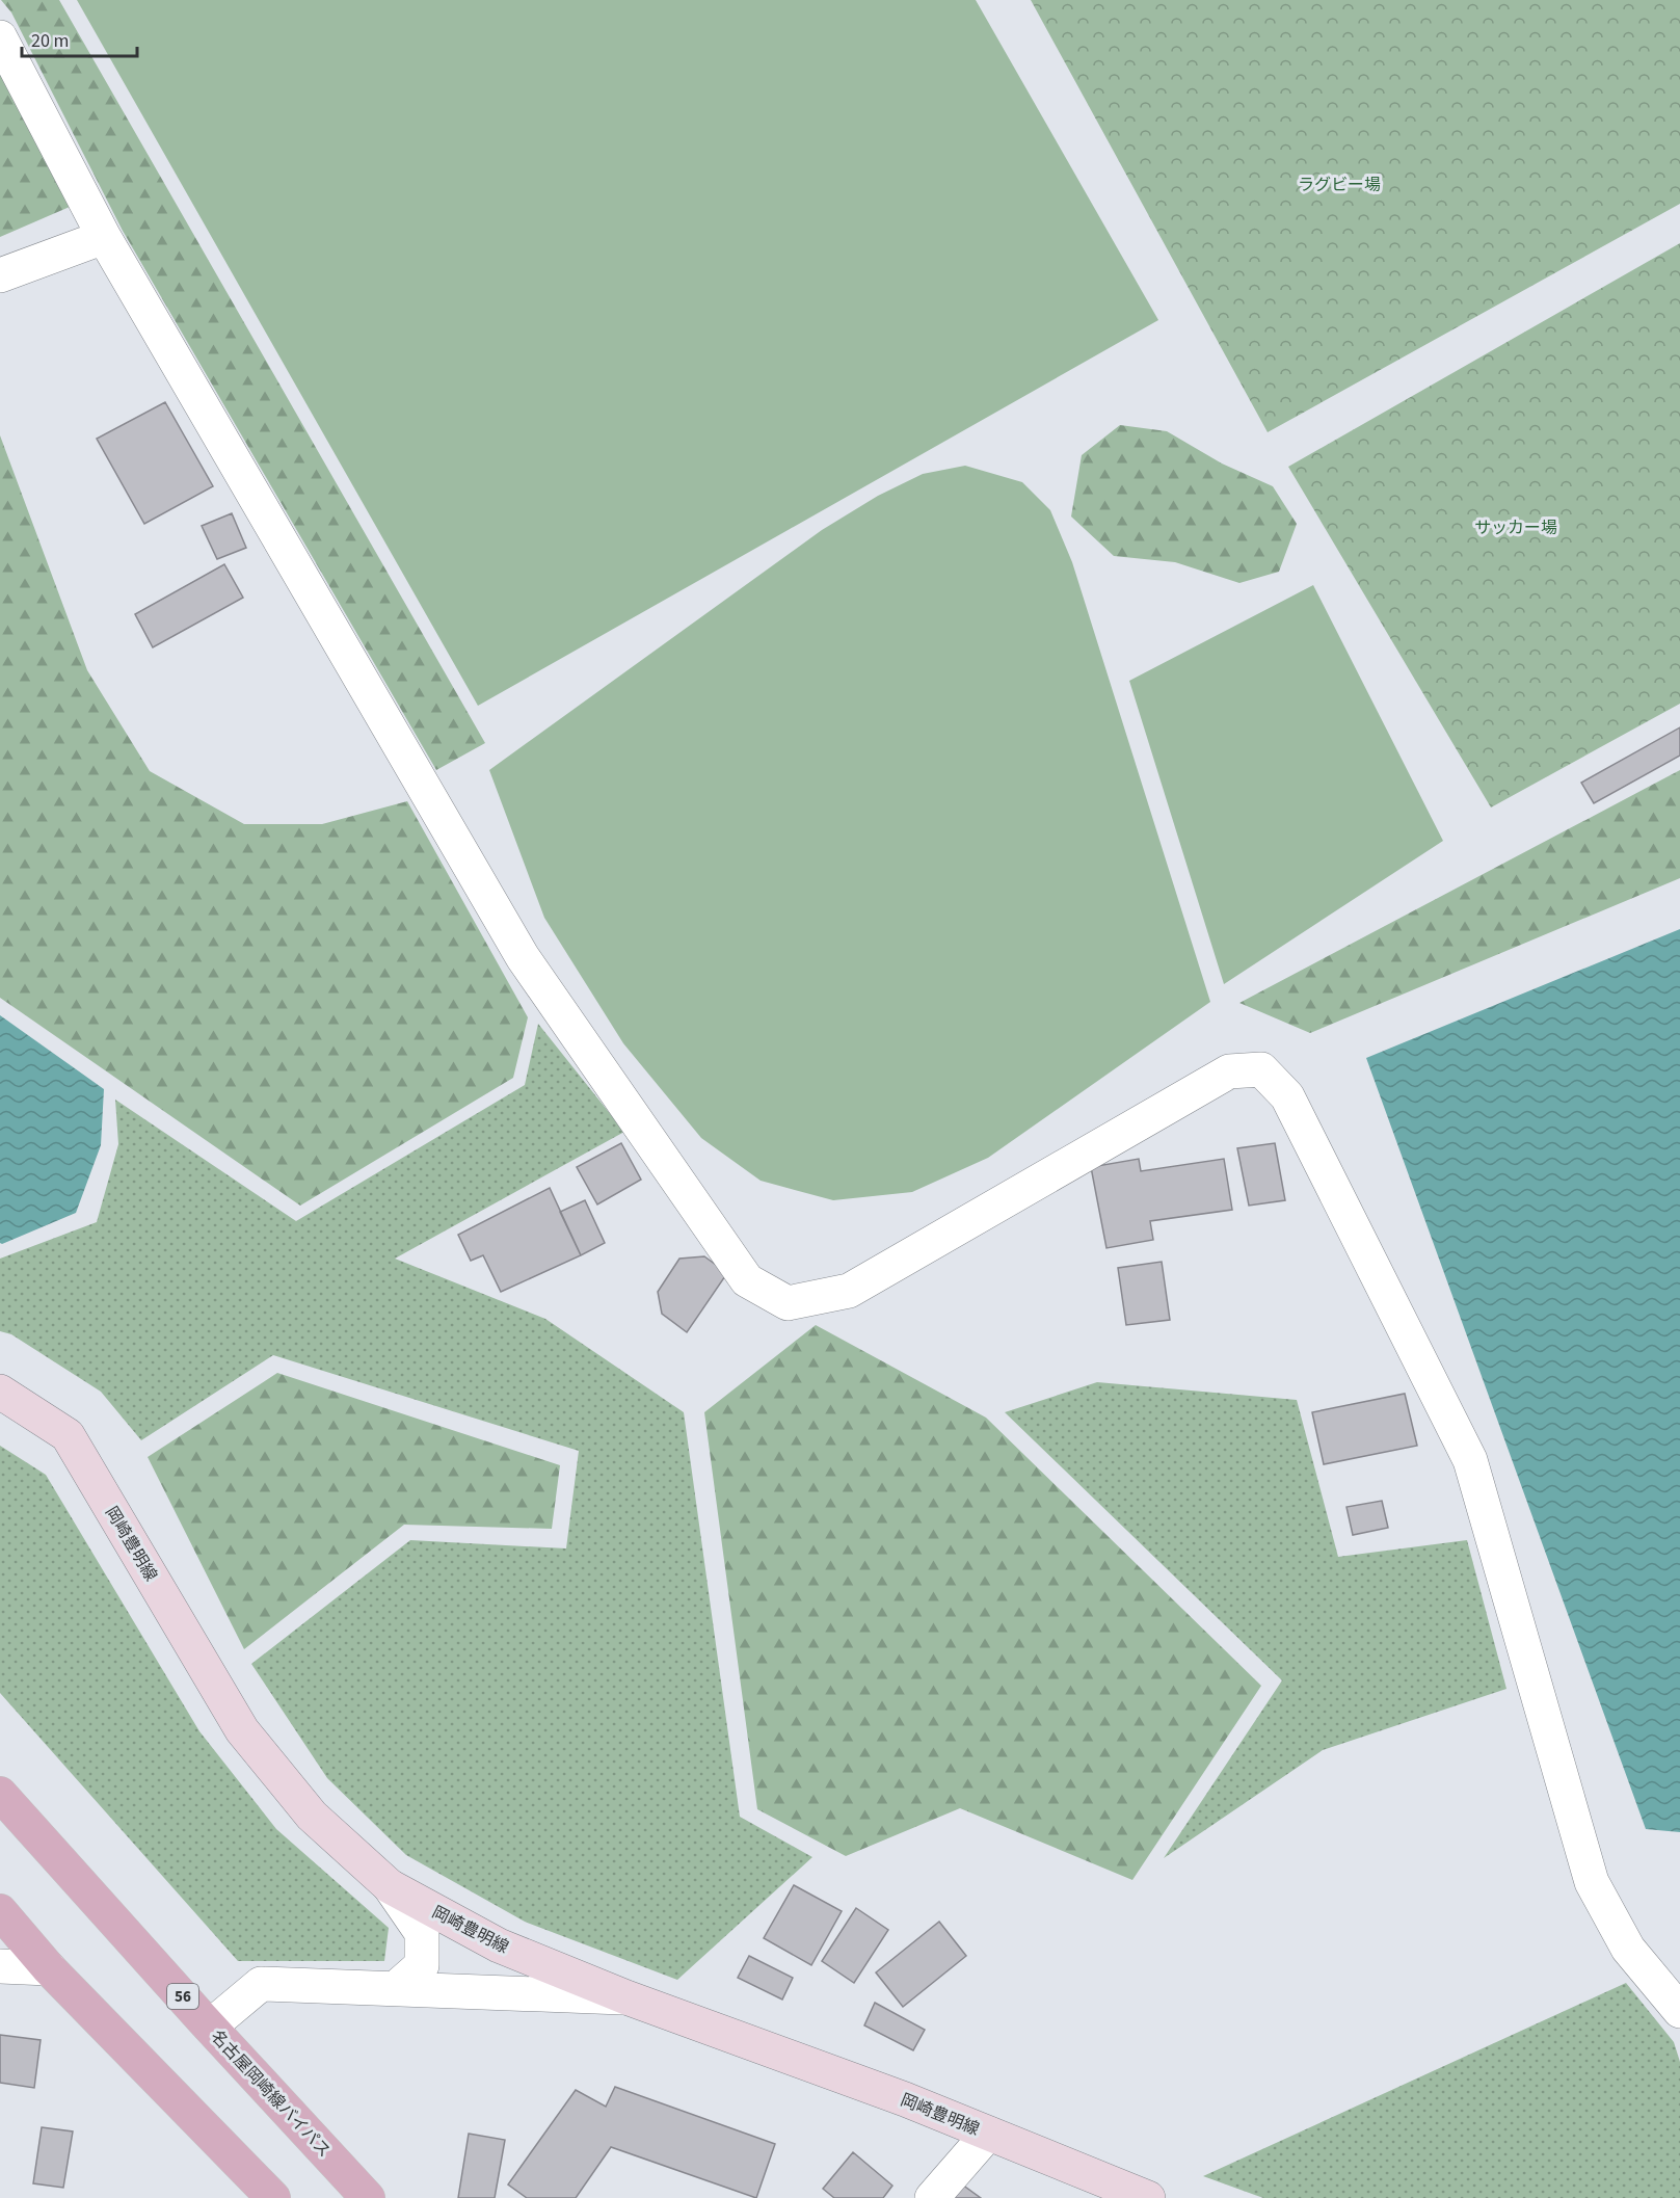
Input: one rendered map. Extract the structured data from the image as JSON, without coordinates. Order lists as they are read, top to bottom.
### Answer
{
  "streets": {
    "main road": ["岡崎豊明線", "56", "名古屋岡崎線バイパス"]
  },
  "parks": ["ラグビー場", "サッカー場"],
  "scale_bar": "20 m"
}
